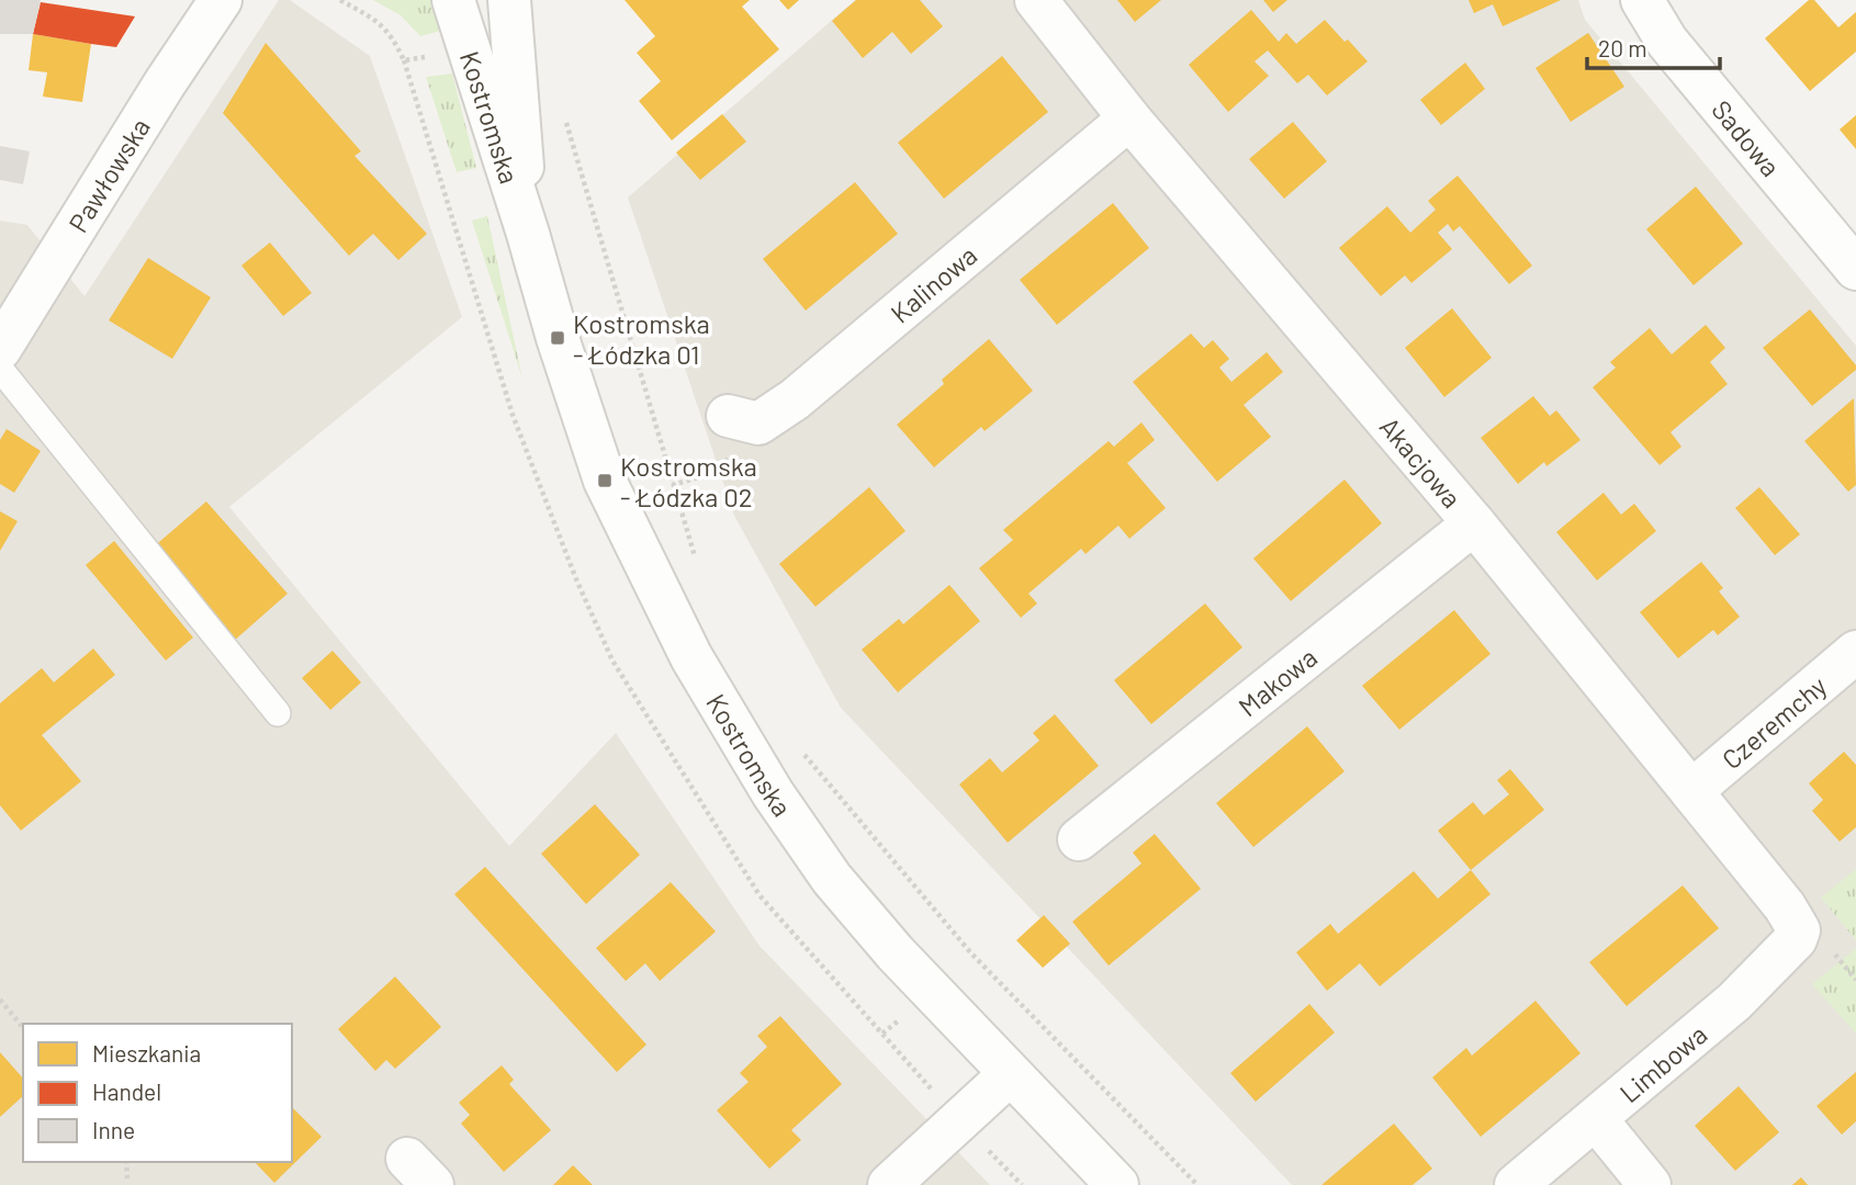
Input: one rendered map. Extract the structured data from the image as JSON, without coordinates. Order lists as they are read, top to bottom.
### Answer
{
  "streets": {
    "street": [
      "Kostromska",
      "Sadowa",
      "Pawłowska",
      "Kalinowa",
      "Akacjowa",
      "Makowa",
      "Czeremchy",
      "Limbowa"
    ]
  },
  "crossings": [
    ["Kalinowa", "Akacjowa"],
    ["Akacjowa", "Makowa"],
    ["Akacjowa", "Czeremchy"],
    ["Akacjowa", "Limbowa"]
  ],
  "places": {
    "transit": ["Kostromska - Łódzka 01", "Kostromska - Łódzka 02"]
  },
  "legend": ["Mieszkania", "Handel", "Inne"],
  "scale_bar": "20 m"
}
